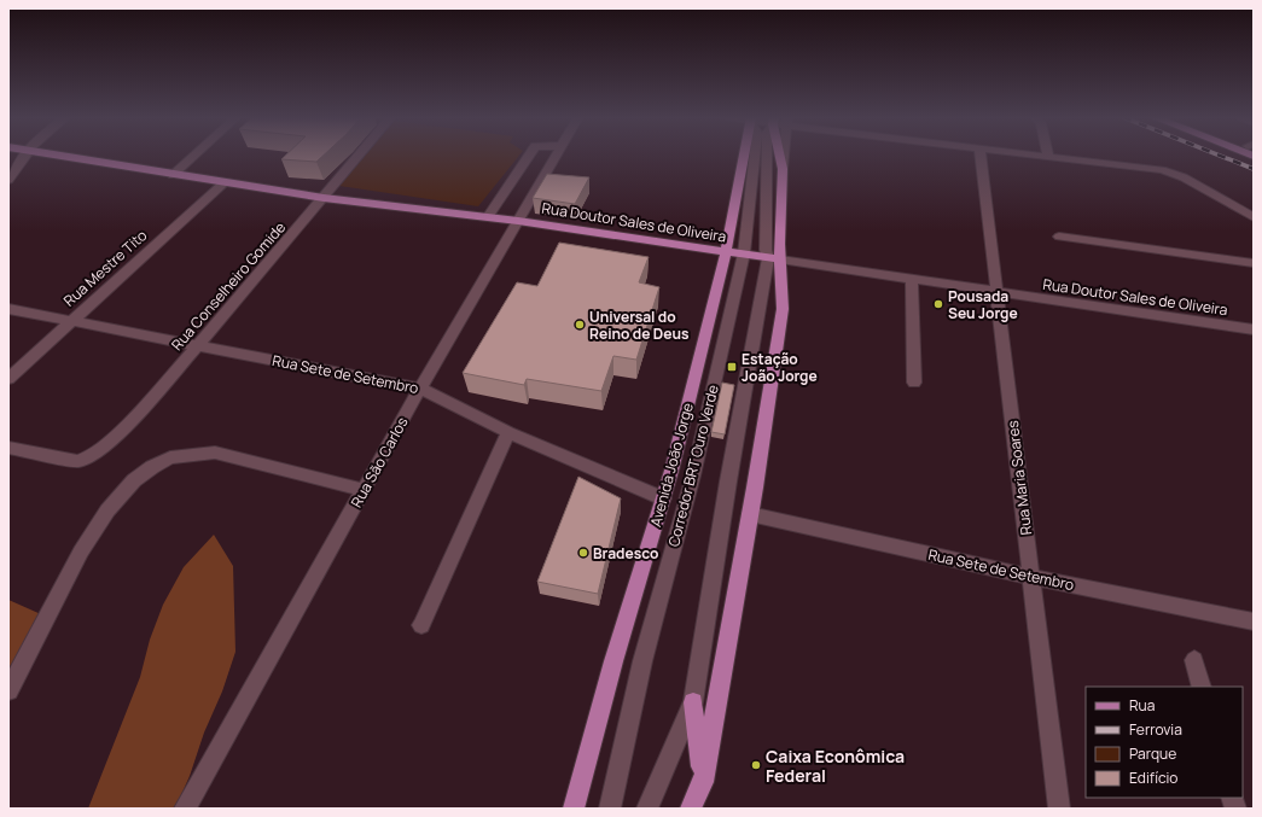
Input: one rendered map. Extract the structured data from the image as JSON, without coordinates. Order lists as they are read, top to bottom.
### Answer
{
  "streets": {
    "main road": ["Rua Doutor Sales de Oliveira", "Avenida João Jorge"],
    "street": [
      "Rua Mestre Tito",
      "Rua Conselheiro Gomide",
      "Rua Sete de Setembro",
      "Rua São Carlos",
      "Corredor BRT Ouro Verde",
      "Rua Maria Soares"
    ]
  },
  "crossings": [
    ["Rua Doutor Sales de Oliveira", "Rua Mestre Tito"],
    ["Rua Doutor Sales de Oliveira", "Rua Conselheiro Gomide"],
    ["Rua Doutor Sales de Oliveira", "Rua São Carlos"],
    ["Rua Doutor Sales de Oliveira", "Avenida João Jorge"],
    ["Rua Doutor Sales de Oliveira", "Corredor BRT Ouro Verde"],
    ["Rua Doutor Sales de Oliveira", "Rua Maria Soares"],
    ["Rua Mestre Tito", "Rua Sete de Setembro"],
    ["Rua Conselheiro Gomide", "Rua Sete de Setembro"],
    ["Rua Sete de Setembro", "Rua São Carlos"],
    ["Rua Sete de Setembro", "Avenida João Jorge"],
    ["Rua Sete de Setembro", "Rua Maria Soares"]
  ],
  "places": {
    "other": [
      "Pousada Seu Jorge",
      "Universal do Reino de Deus",
      "Bradesco",
      "Caixa Econômica Federal"
    ],
    "transit": ["Estação João Jorge"]
  },
  "legend": [
    "Rua",
    "Ferrovia",
    "Parque",
    "Edifício"
  ]
}
